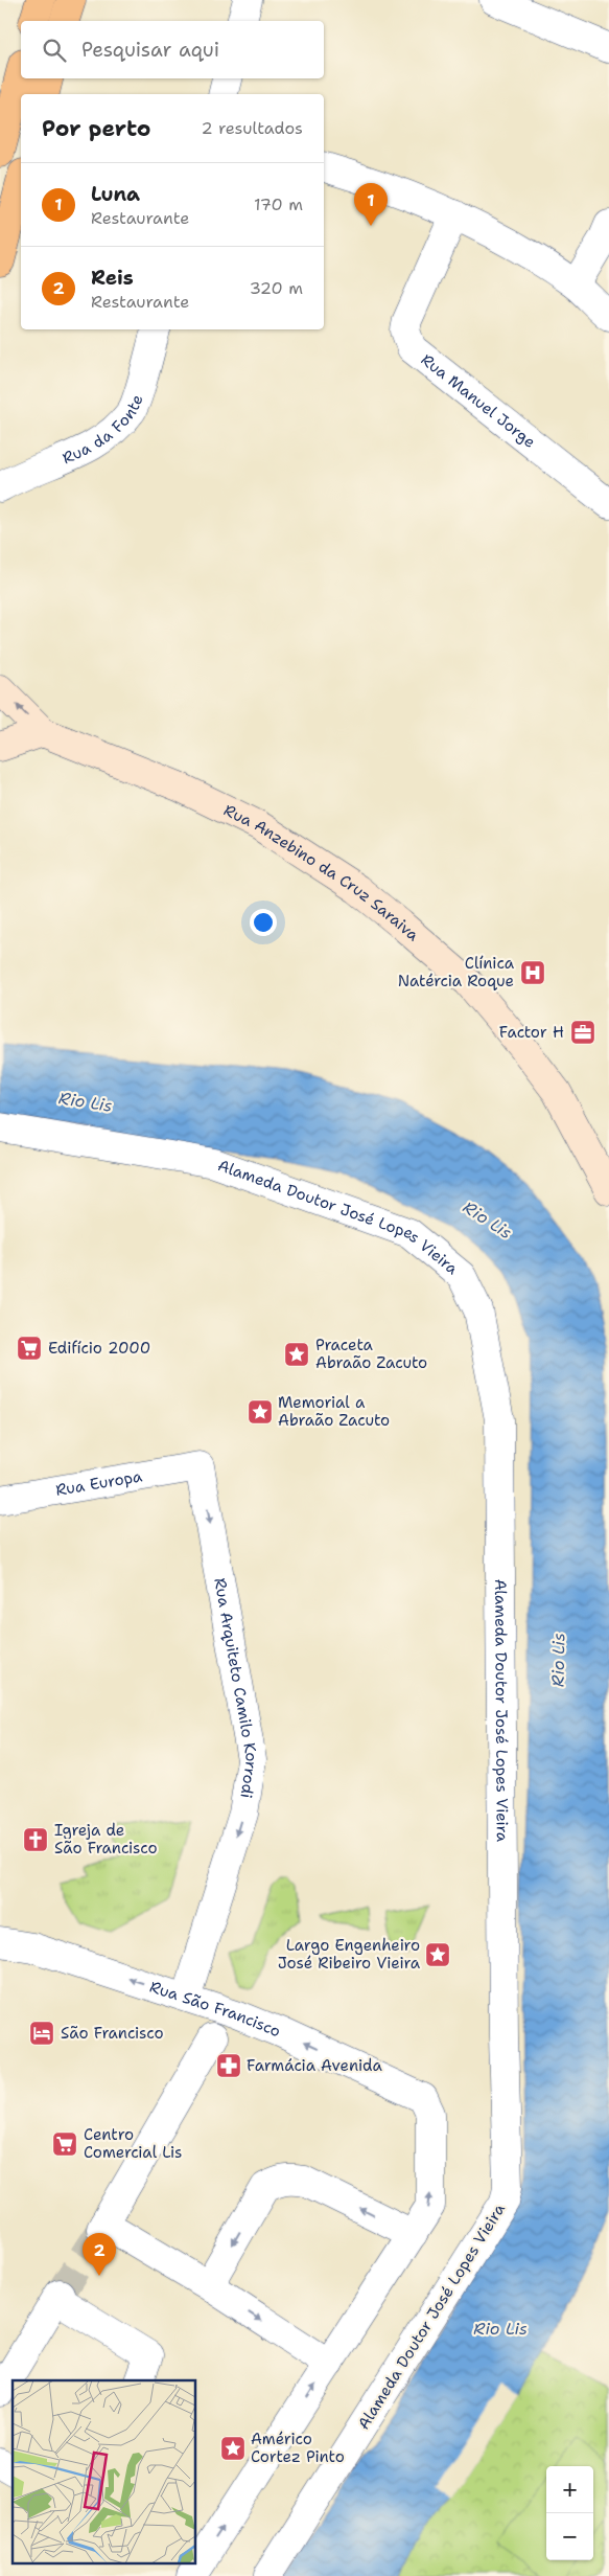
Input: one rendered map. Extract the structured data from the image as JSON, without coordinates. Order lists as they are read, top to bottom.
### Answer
{
  "streets": {
    "street": [
      "Rua Manuel Jorge",
      "Rua da Fonte",
      "Rua Anzebino da Cruz Saraiva",
      "Alameda Doutor José Lopes Vieira",
      "Rua Europa",
      "Rua Arquiteto Camilo Korrodi",
      "Rua São Francisco"
    ]
  },
  "crossings": [
    ["Rua Europa", "Rua Arquiteto Camilo Korrodi"],
    ["Rua Arquiteto Camilo Korrodi", "Rua São Francisco"]
  ],
  "one_way": ["Rua Arquiteto Camilo Korrodi", "Rua São Francisco"],
  "water": ["Rio Lis"],
  "places": {
    "hospital": ["Clínica Natércia Roque"],
    "office": ["Factor H"],
    "supermarket": ["Edifício 2000", "Centro Comercial Lis"],
    "place": [
      "Praceta Abraão Zacuto",
      "Memorial a Abraão Zacuto",
      "Largo Engenheiro José Ribeiro Vieira",
      "Américo Cortez Pinto"
    ],
    "church": ["Igreja de São Francisco"],
    "hotel": ["São Francisco"],
    "pharmacy": ["Farmácia Avenida"]
  },
  "page": {
    "search": "Pesquisar aqui",
    "heading": ["Por perto", "2 resultados"],
    "list": [
      {
        "mark": "1",
        "name": "Luna",
        "note": "Restaurante",
        "value": "170 m"
      },
      {
        "mark": "2",
        "name": "Reis",
        "note": "Restaurante",
        "value": "320 m"
      }
    ],
    "pins": ["1", "2"],
    "map_buttons": ["+", "−"]
  }
}
